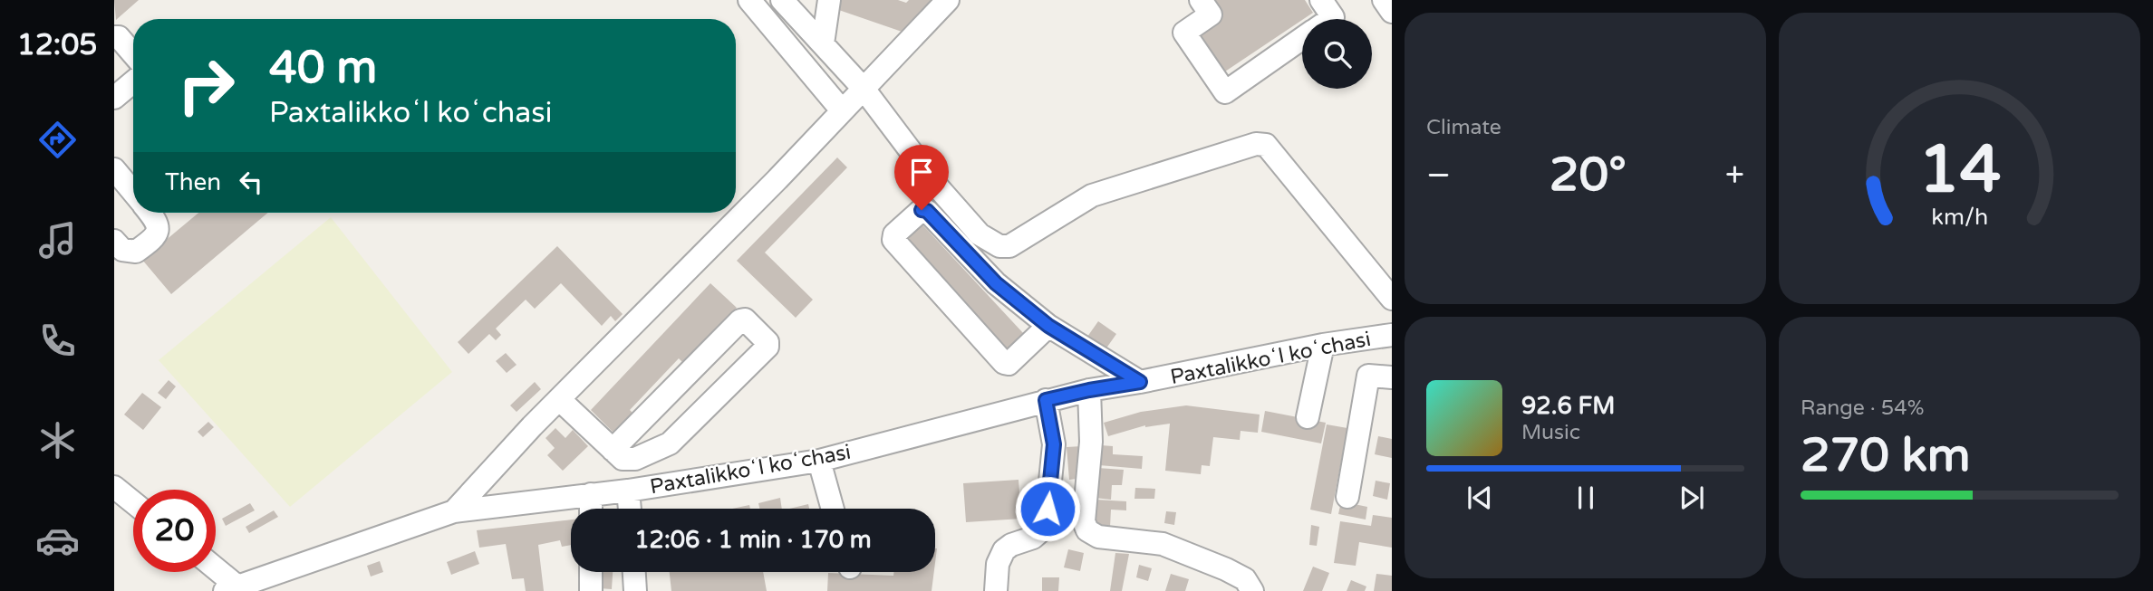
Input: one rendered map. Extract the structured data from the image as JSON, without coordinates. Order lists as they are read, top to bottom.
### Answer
{
  "streets": {
    "street": ["Paxtalikkoʻl koʻchasi"]
  },
  "page": {
    "tabs": "12:05",
    "tile": [
      "Climate",
      ["Range · 54%", "270 km"]
    ],
    "turn": ["40 m", "Paxtalikkoʻl koʻchasi"],
    "heat": ["−", "20°", "+"],
    "then": "Then",
    "song": ["92.6 FM", "Music"],
    "limit": "20",
    "trip": "12:06 · 1 min · 170 m",
    "gauge": ["14", "km/h"]
  }
}
